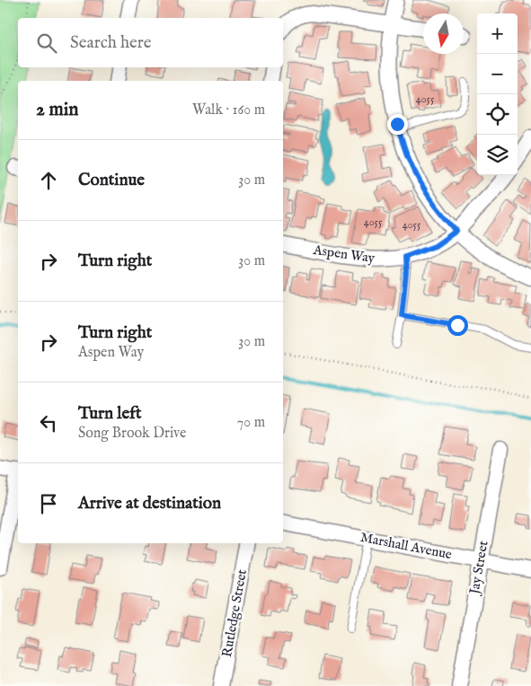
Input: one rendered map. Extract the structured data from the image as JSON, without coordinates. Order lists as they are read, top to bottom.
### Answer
{
  "streets": {
    "street": [
      "Aspen Way",
      "Marshall Avenue",
      "Jay Street",
      "Rutledge Street"
    ]
  },
  "crossings": [
    ["Marshall Avenue", "Jay Street"]
  ],
  "house_numbers": ["4055", "4055", "4055"],
  "north": "bottom",
  "page": {
    "map_buttons": ["+", "−"],
    "search": "Search here",
    "heading": ["2 min", "Walk · 160 m"],
    "list": [
      ["Continue", "30 m"],
      ["Turn right", "30 m"],
      ["Turn right", "Aspen Way", "30 m"],
      ["Turn left", "Song Brook Drive", "70 m"],
      "Arrive at destination"
    ]
  }
}
